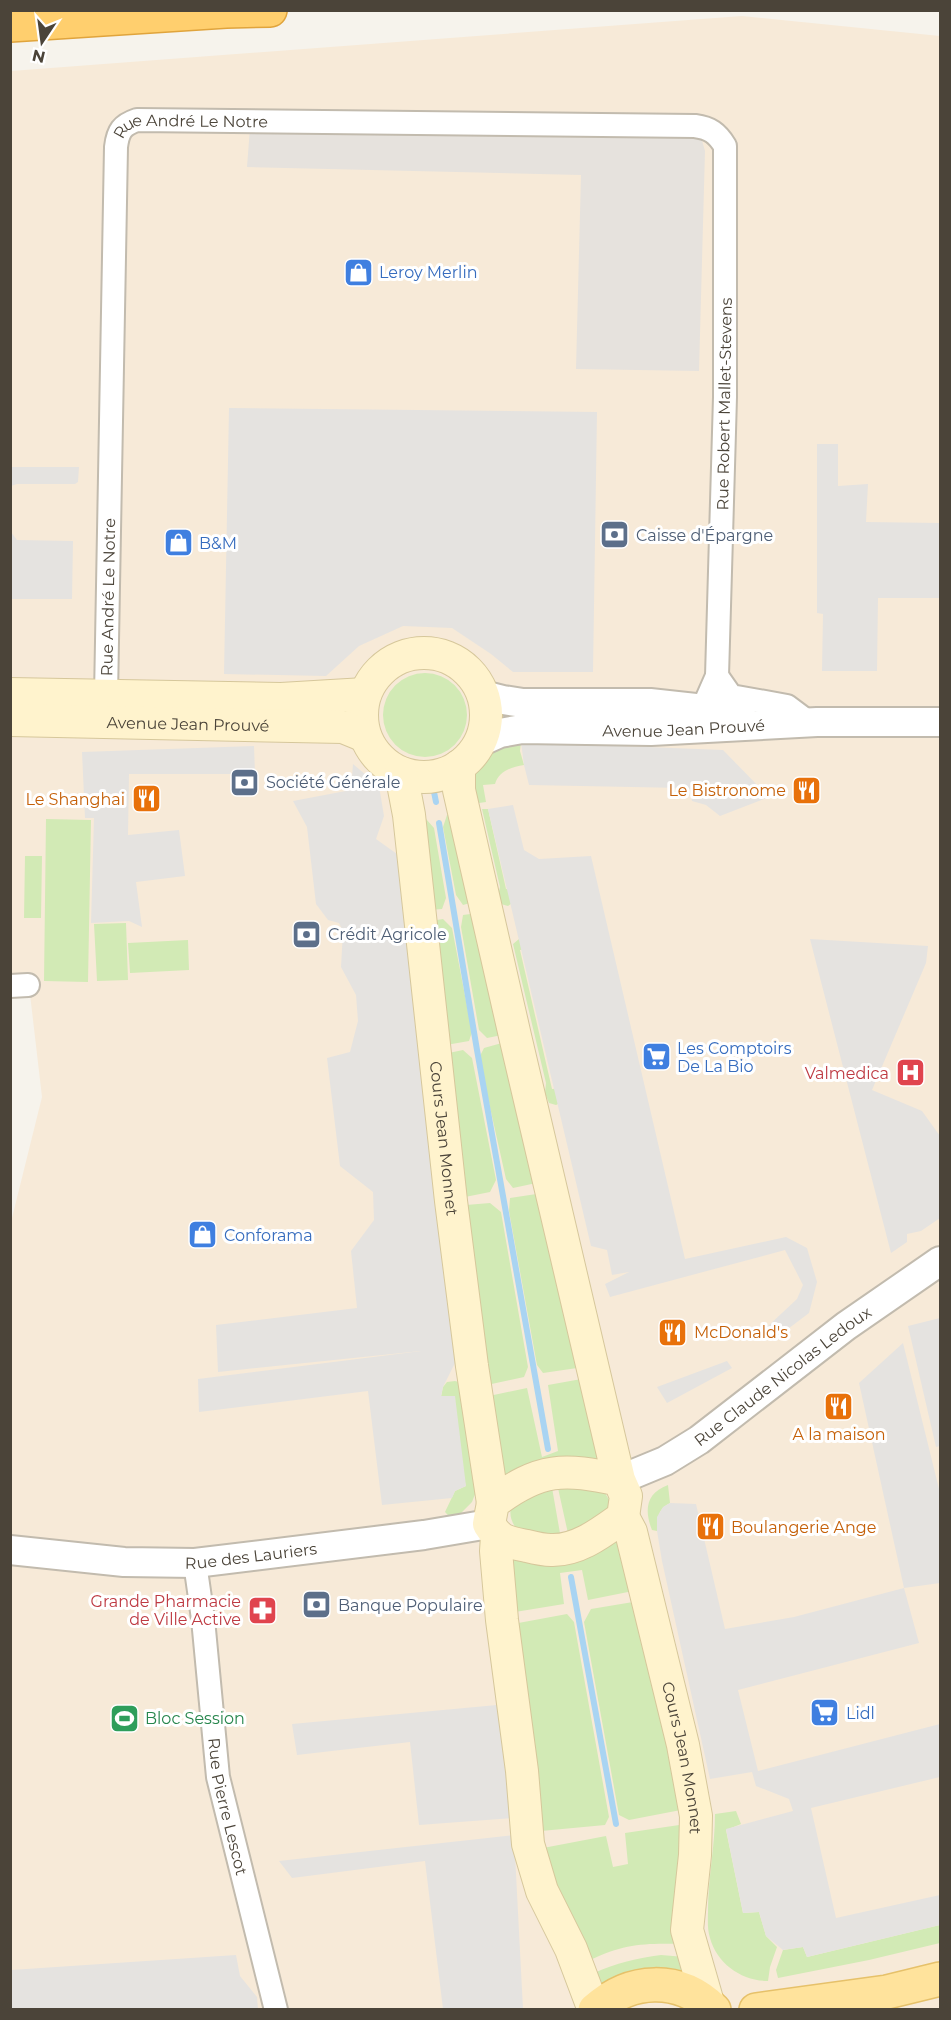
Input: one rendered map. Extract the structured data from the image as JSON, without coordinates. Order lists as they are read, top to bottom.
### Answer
{
  "streets": {
    "main road": ["Avenue Jean Prouvé", "Cours Jean Monnet"],
    "street": [
      "Rue André Le Notre",
      "Rue Robert Mallet-Stevens",
      "Rue Claude Nicolas Ledoux",
      "Rue des Lauriers",
      "Rue Pierre Lescot"
    ]
  },
  "crossings": [
    ["Rue André Le Notre", "Rue Robert Mallet-Stevens"],
    ["Rue André Le Notre", "Avenue Jean Prouvé"],
    ["Rue Robert Mallet-Stevens", "Avenue Jean Prouvé"],
    ["Avenue Jean Prouvé", "Cours Jean Monnet"],
    ["Cours Jean Monnet", "Rue des Lauriers"],
    ["Rue des Lauriers", "Rue Pierre Lescot"]
  ],
  "places": {
    "shop": ["Leroy Merlin", "B&M", "Conforama"],
    "bank": [
      "Caisse d'Épargne",
      "Société Générale",
      "Crédit Agricole",
      "Banque Populaire"
    ],
    "restaurant": [
      "Le Bistronome",
      "Le Shanghai",
      "McDonald's",
      "A la maison",
      "Boulangerie Ange"
    ],
    "supermarket": ["Les Comptoirs De La Bio", "Lidl"],
    "hospital": ["Valmedica"],
    "pharmacy": ["Grande Pharmacie de Ville Active"],
    "sports": ["Bloc Session"]
  },
  "north": "bottom"
}
